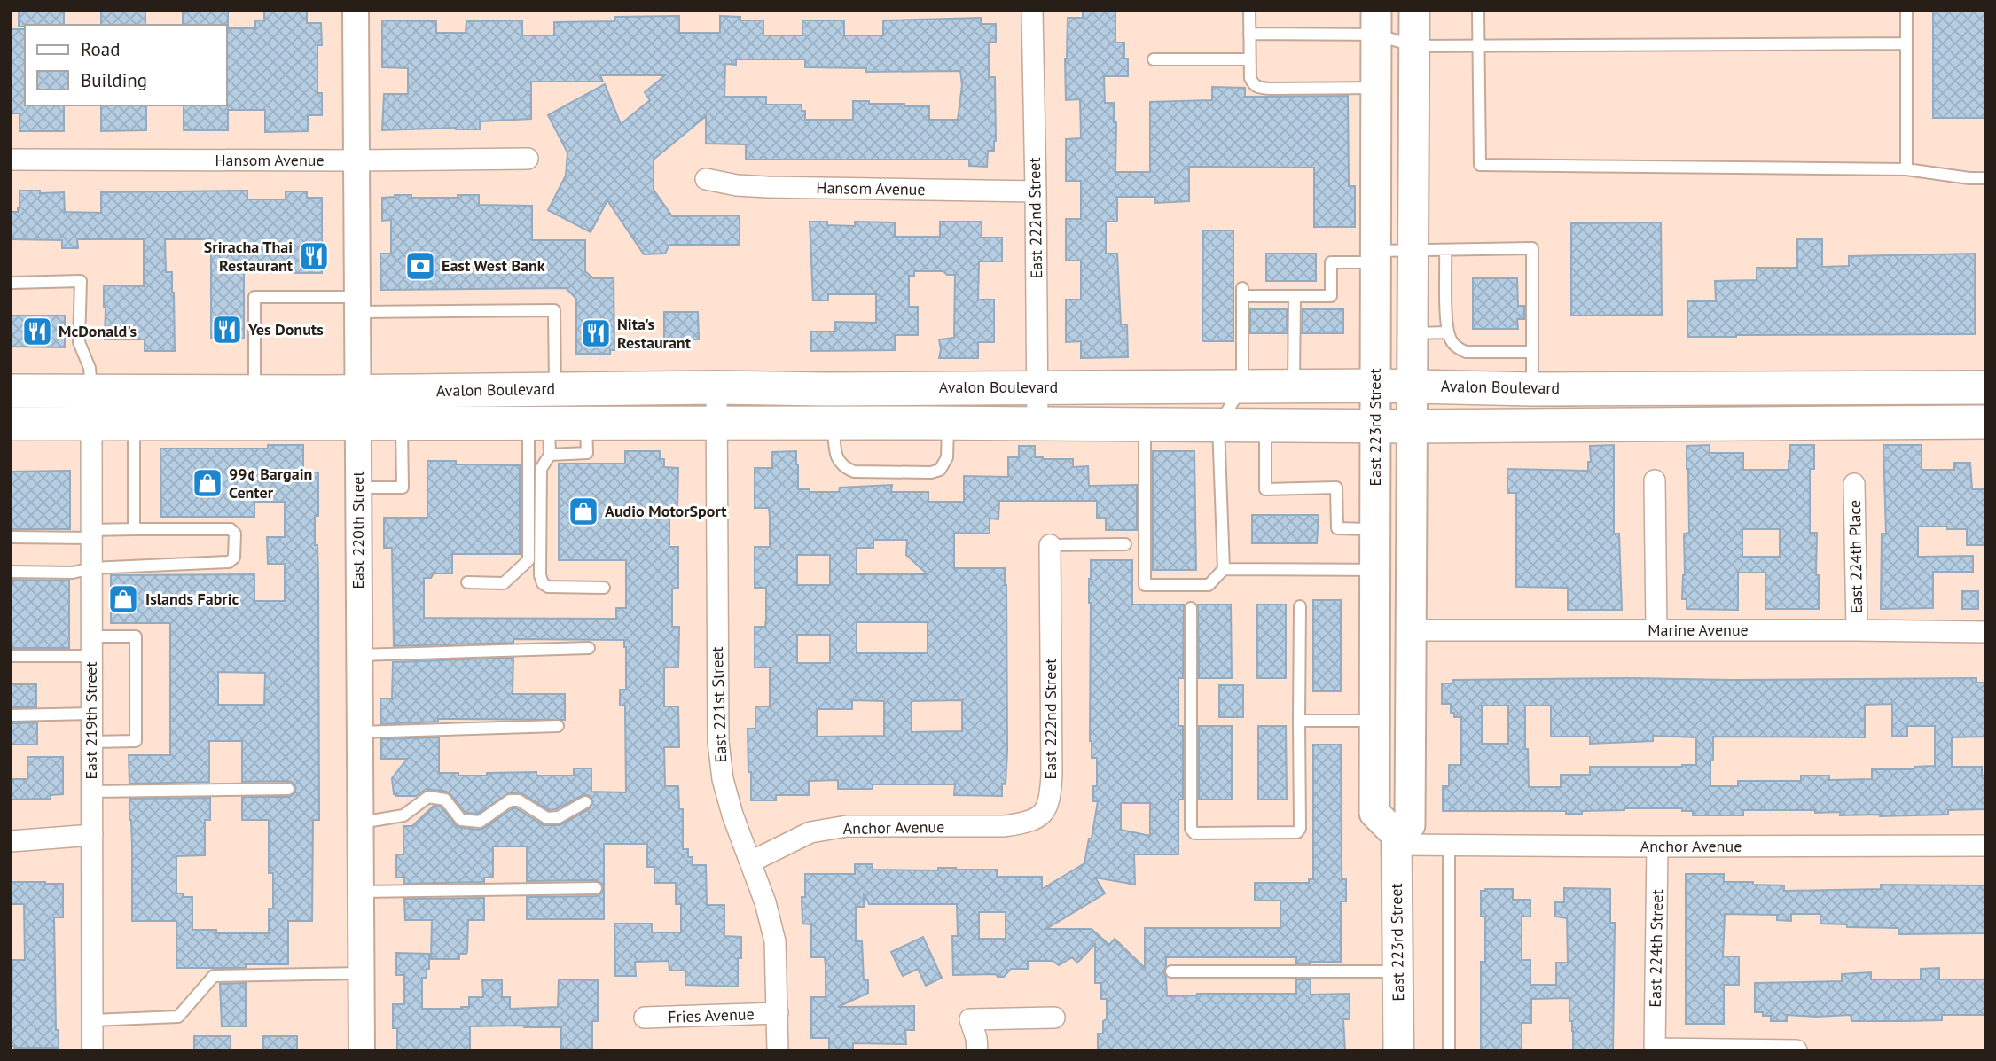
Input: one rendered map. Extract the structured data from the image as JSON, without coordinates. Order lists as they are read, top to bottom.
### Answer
{
  "streets": {
    "main road": ["Avalon Boulevard", "East 223rd Street"],
    "street": [
      "Hansom Avenue",
      "East 222nd Street",
      "East 220th Street",
      "East 224th Place",
      "Marine Avenue",
      "East 221st Street",
      "East 219th Street",
      "Anchor Avenue",
      "East 224th Street",
      "Fries Avenue"
    ]
  },
  "crossings": [
    ["Hansom Avenue", "East 222nd Street"],
    ["Hansom Avenue", "East 220th Street"],
    ["East 222nd Street", "Avalon Boulevard"],
    ["East 222nd Street", "Anchor Avenue"],
    ["Avalon Boulevard", "East 223rd Street"],
    ["Avalon Boulevard", "East 220th Street"],
    ["Avalon Boulevard", "East 221st Street"],
    ["Avalon Boulevard", "East 219th Street"],
    ["East 223rd Street", "Marine Avenue"],
    ["East 223rd Street", "Anchor Avenue"],
    ["East 224th Place", "Marine Avenue"],
    ["East 221st Street", "Anchor Avenue"],
    ["East 221st Street", "Fries Avenue"],
    ["Anchor Avenue", "East 224th Street"]
  ],
  "places": {
    "restaurant": [
      "Sriracha Thai Restaurant",
      "Yes Donuts",
      "McDonald's",
      "Nita's Restaurant"
    ],
    "bank": ["East West Bank"],
    "shop": ["99¢ Bargain Center", "Audio MotorSport", "Islands Fabric"]
  },
  "legend": ["Road", "Building"]
}
